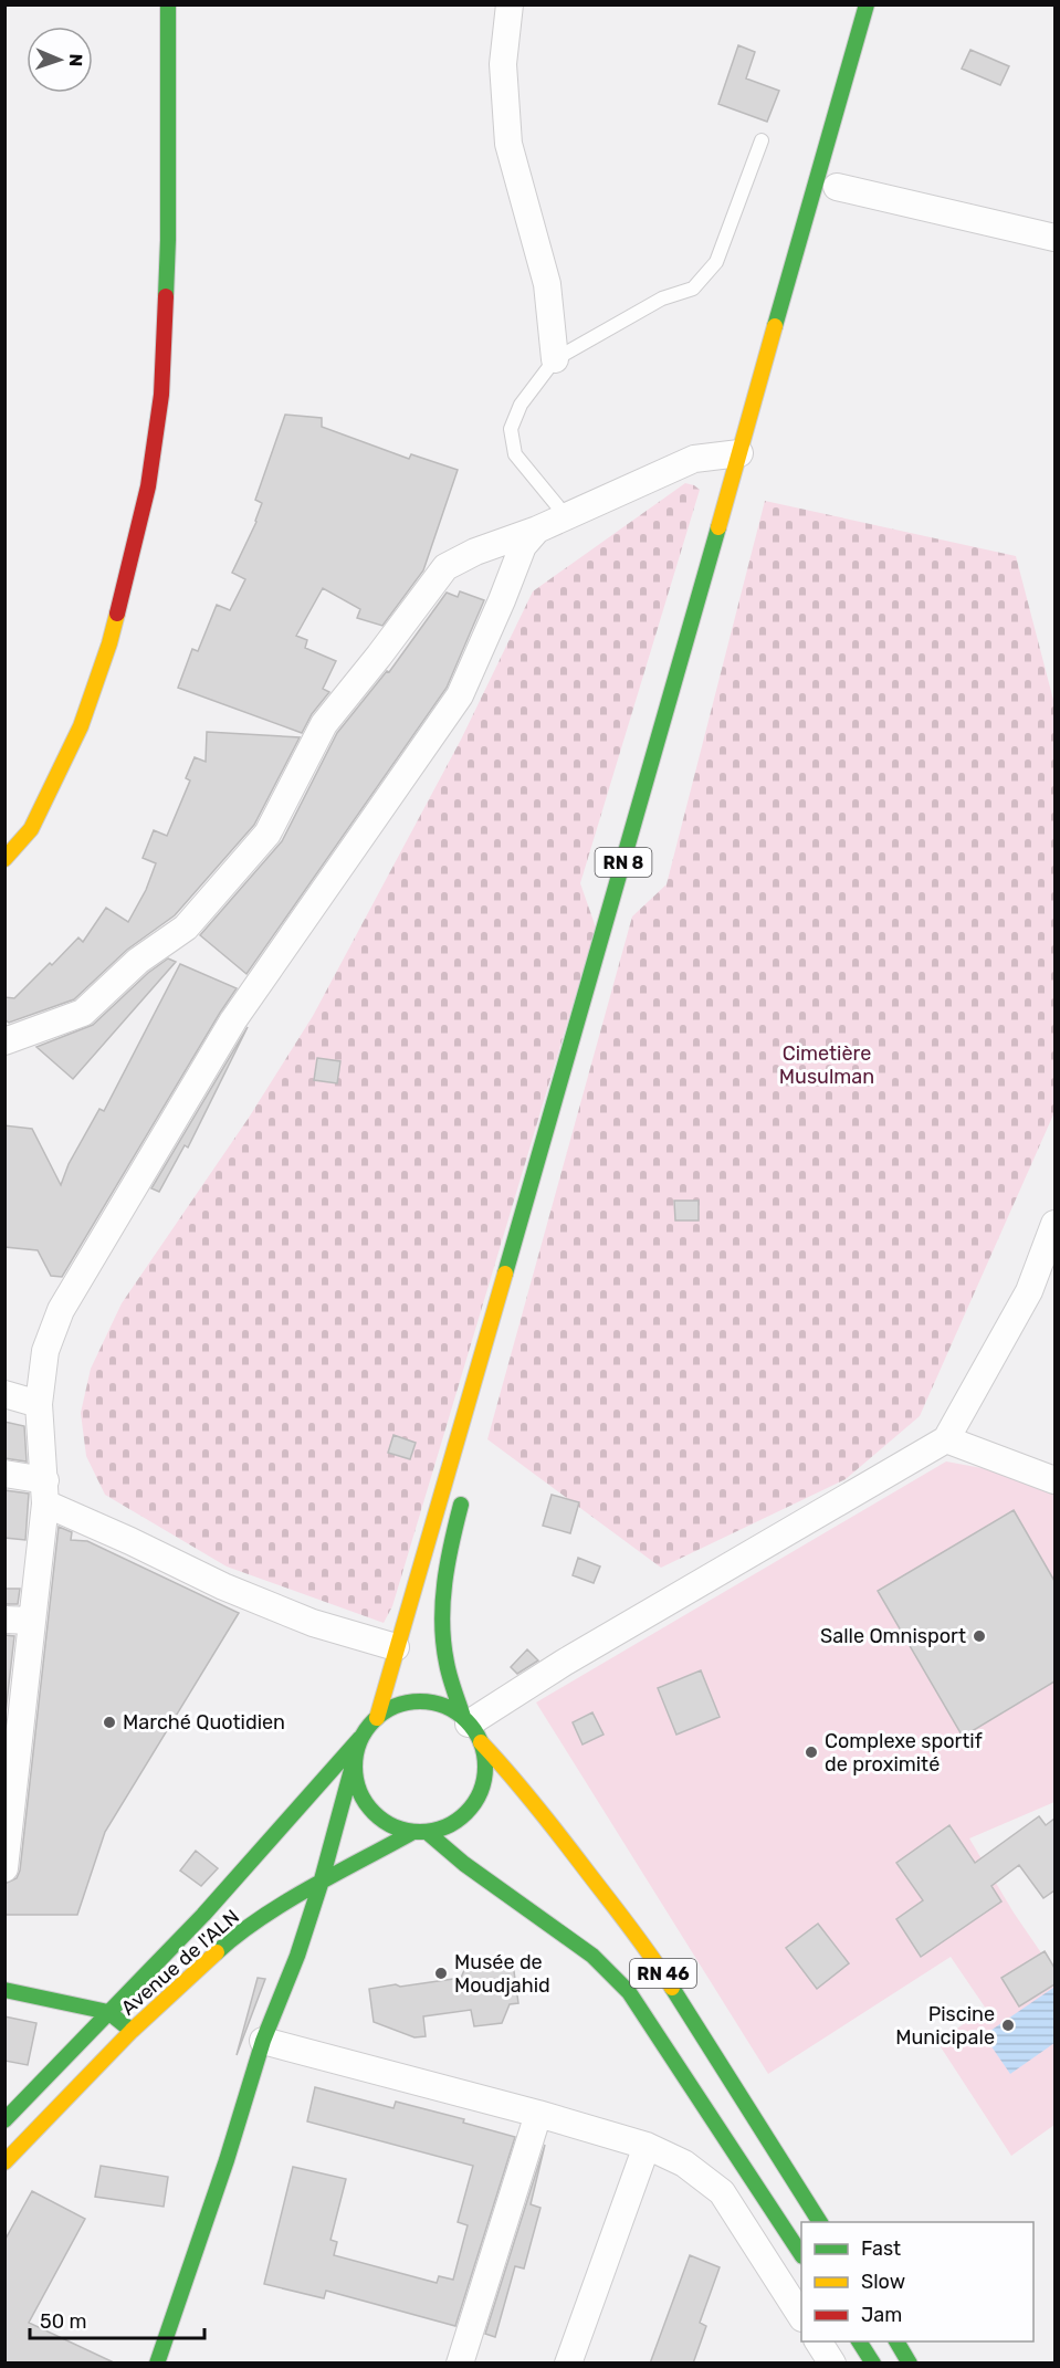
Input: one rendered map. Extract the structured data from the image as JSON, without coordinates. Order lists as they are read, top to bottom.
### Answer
{
  "streets": {
    "main road": ["RN 8", "Avenue de l'ALN", "RN 46"]
  },
  "crossings": [
    ["RN 8", "Avenue de l'ALN"],
    ["RN 8", "RN 46"],
    ["Avenue de l'ALN", "RN 46"]
  ],
  "parks": ["Cimetière Musulman"],
  "places": [
    "Salle Omnisport",
    "Marché Quotidien",
    "Complexe sportif de proximité",
    "Musée de Moudjahid",
    "Piscine Municipale"
  ],
  "legend": ["Fast", "Slow", "Jam"],
  "scale_bar": "50 m",
  "north": "right"
}
